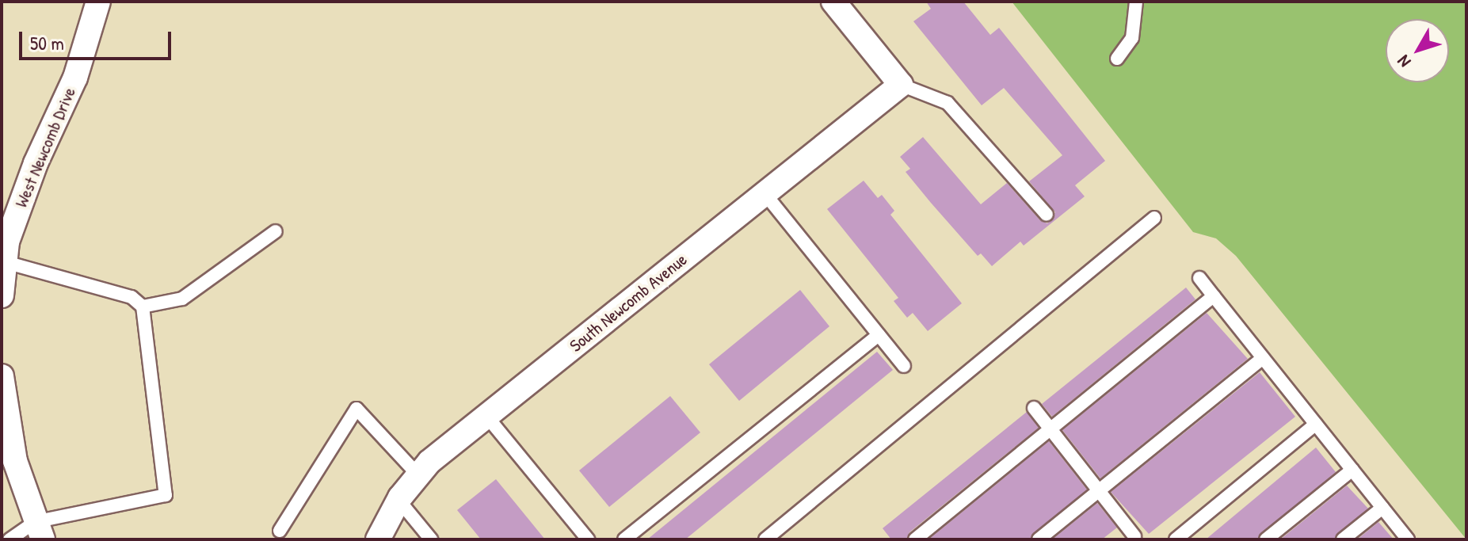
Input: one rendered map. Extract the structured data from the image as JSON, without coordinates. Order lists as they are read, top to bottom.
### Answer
{
  "streets": {
    "street": ["West Newcomb Drive", "South Newcomb Avenue"]
  },
  "scale_bar": "50 m",
  "north": "bottom left"
}
